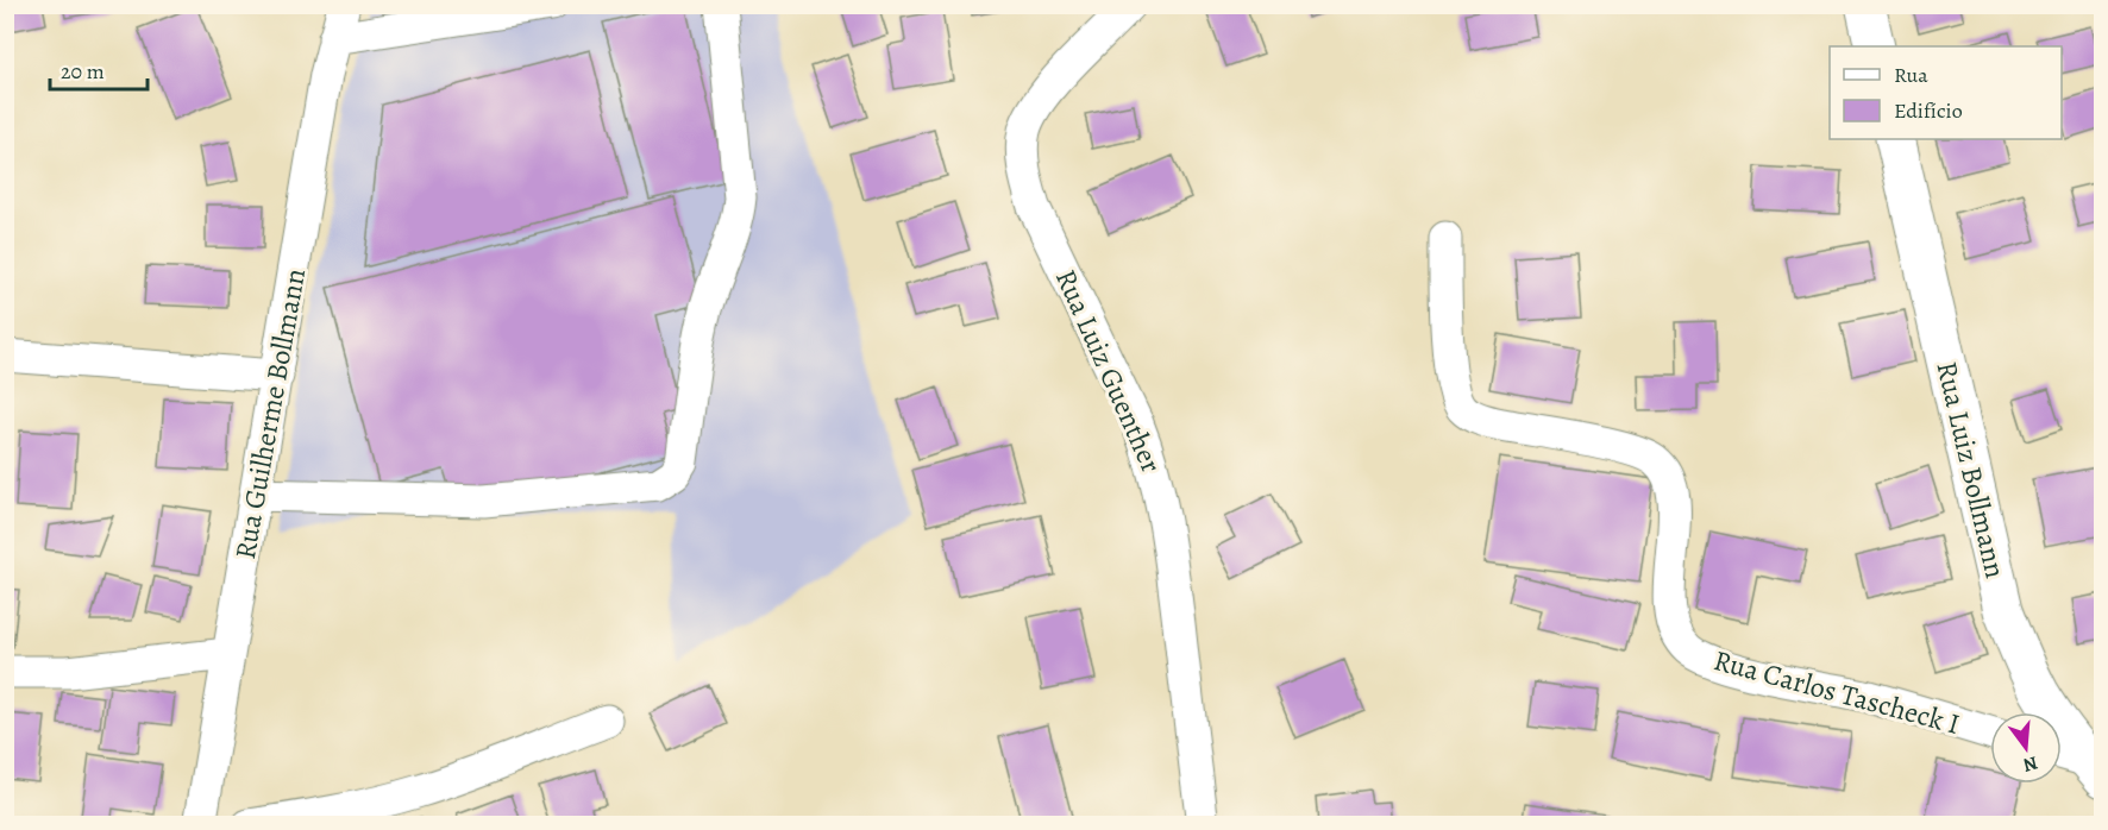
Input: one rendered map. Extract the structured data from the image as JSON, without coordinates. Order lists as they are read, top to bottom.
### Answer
{
  "streets": {
    "main road": ["Rua Luiz Bollmann"],
    "street": ["Rua Luiz Guenther", "Rua Guilherme Bollmann", "Rua Carlos Tascheck I"]
  },
  "legend": ["Rua", "Edifício"],
  "scale_bar": "20 m",
  "north": "bottom"
}
